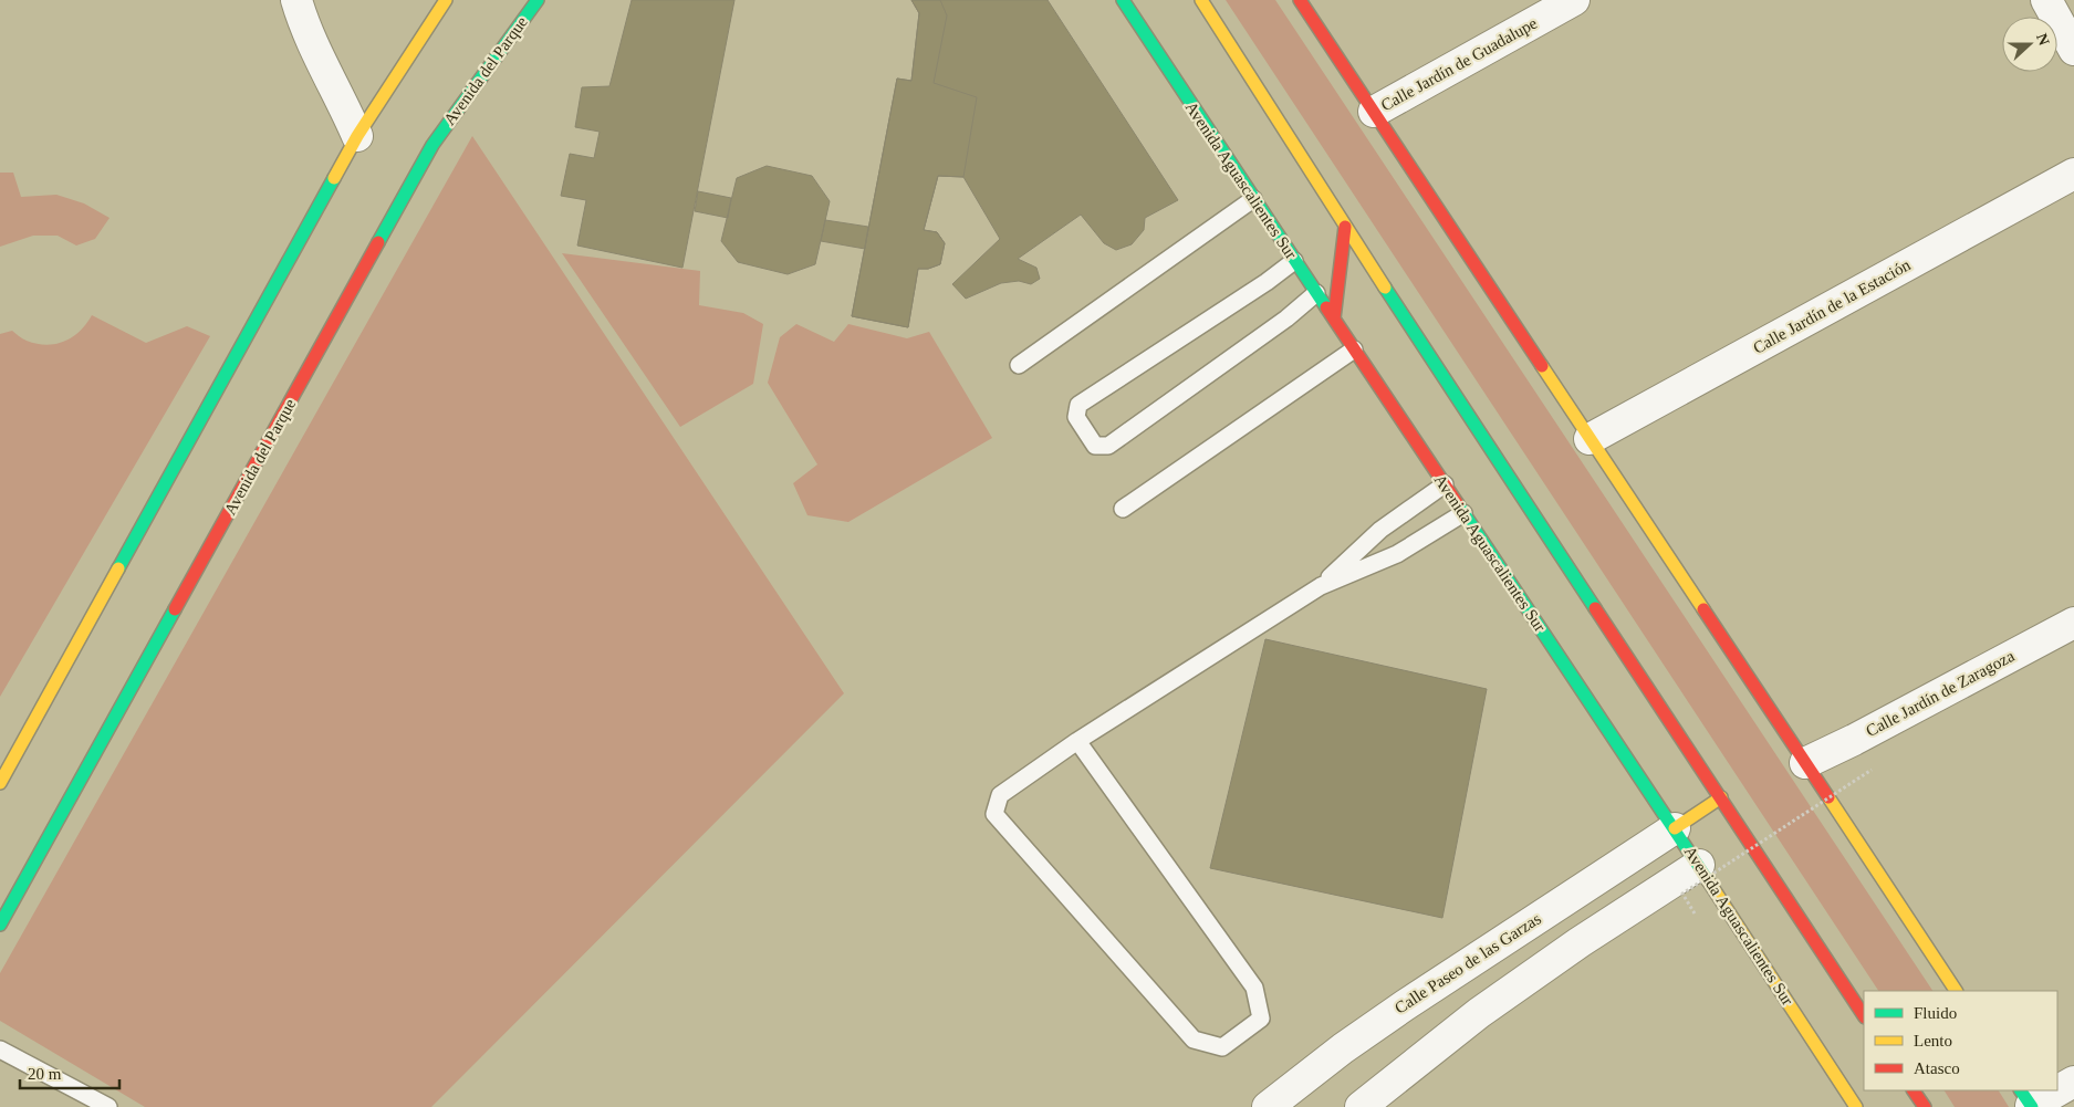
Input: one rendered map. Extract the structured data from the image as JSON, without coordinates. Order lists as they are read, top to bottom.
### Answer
{
  "streets": {
    "street": [
      "Calle Jardín de Guadalupe",
      "Avenida del Parque",
      "Avenida Aguascalientes Sur",
      "Calle Jardín de la Estación",
      "Calle Jardín de Zaragoza",
      "Calle Paseo de las Garzas"
    ]
  },
  "crossings": [
    ["Avenida Aguascalientes Sur", "Calle Paseo de las Garzas"]
  ],
  "legend": ["Fluido", "Lento", "Atasco"],
  "scale_bar": "20 m",
  "north": "right"
}
